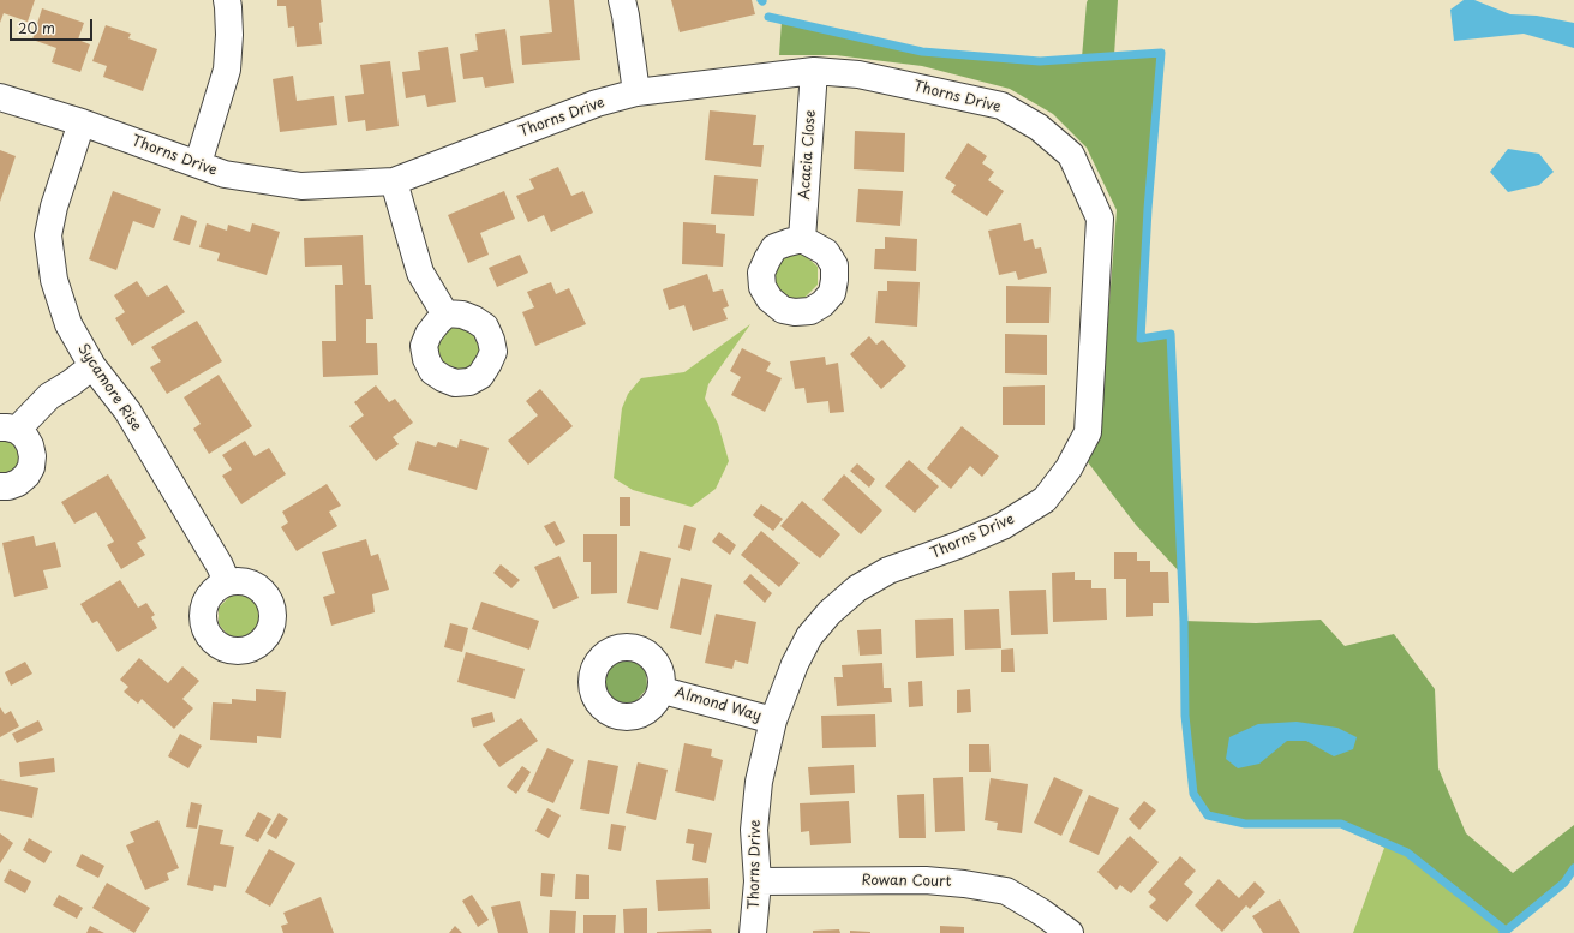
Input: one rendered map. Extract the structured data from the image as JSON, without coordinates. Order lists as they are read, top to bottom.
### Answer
{
  "streets": {
    "street": [
      "Thorns Drive",
      "Acacia Close",
      "Sycamore Rise",
      "Almond Way",
      "Rowan Court"
    ]
  },
  "crossings": [
    ["Thorns Drive", "Acacia Close"],
    ["Thorns Drive", "Sycamore Rise"],
    ["Thorns Drive", "Almond Way"],
    ["Thorns Drive", "Rowan Court"]
  ],
  "scale_bar": "20 m"
}
